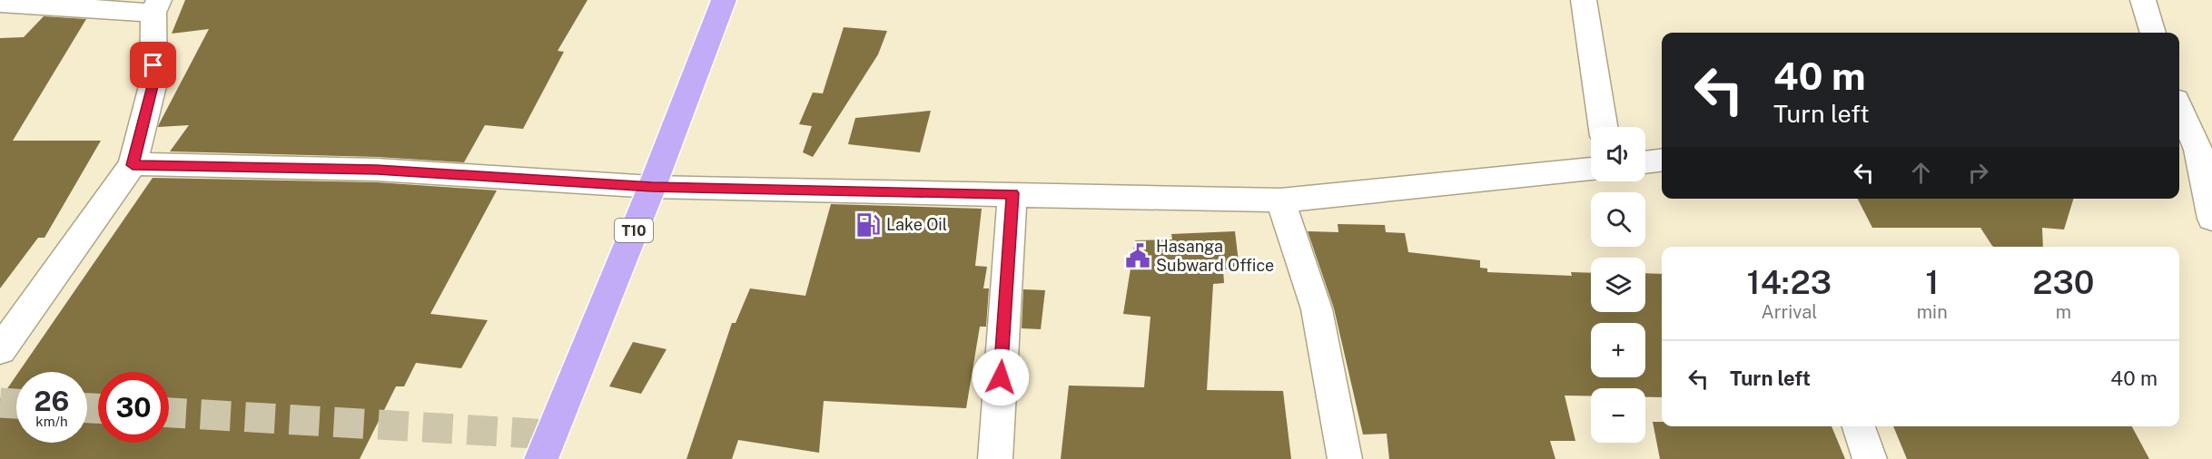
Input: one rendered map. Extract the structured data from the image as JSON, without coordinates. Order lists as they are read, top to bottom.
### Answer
{
  "streets": {
    "highway": ["T10"]
  },
  "places": {
    "fuel station": ["Lake Oil"],
    "public building": ["Hasanga Subward Office"]
  },
  "page": {
    "turn": ["40 m", "Turn left"],
    "map_buttons": ["+", "−"],
    "eta": [
      "14:23",
      "Arrival",
      "1",
      "min",
      "230",
      "m"
    ],
    "list": [
      {
        "name": "Turn left",
        "value": "40 m"
      }
    ],
    "speed": "26 km/h",
    "limit": "30"
  }
}
